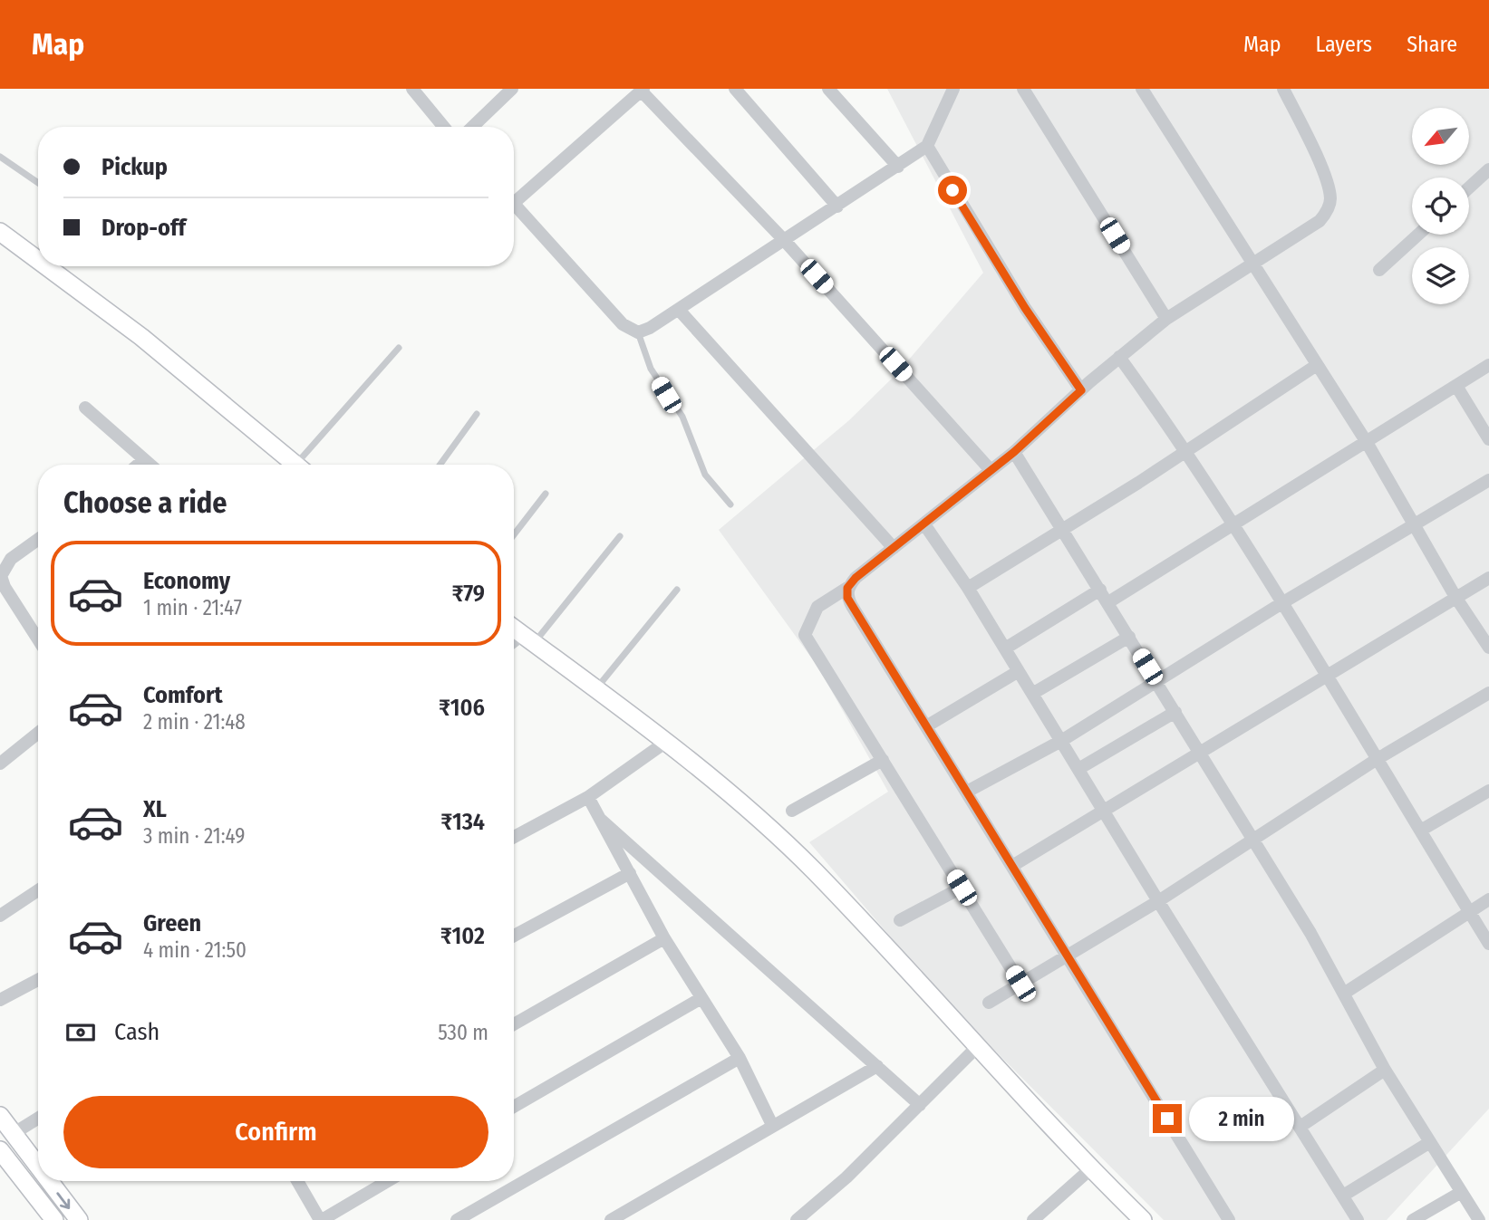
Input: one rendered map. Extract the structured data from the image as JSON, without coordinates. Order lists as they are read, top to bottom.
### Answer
{
  "north": "bottom left",
  "page": {
    "header": "Map",
    "nav": ["Map", "Layers", "Share"],
    "banner": ["Pickup", "Drop-off"],
    "heading": "Choose a ride",
    "list": [
      {
        "name": "Economy",
        "note": "1 min · 21:47",
        "value": "₹79"
      },
      {
        "name": "Comfort",
        "note": "2 min · 21:48",
        "value": "₹106"
      },
      {
        "name": "XL",
        "note": "3 min · 21:49",
        "value": "₹134"
      },
      {
        "name": "Green",
        "note": "4 min · 21:50",
        "value": "₹102"
      }
    ],
    "pay": ["Cash", "530 m"],
    "buttons": "Confirm",
    "bubble": "2 min"
  }
}
